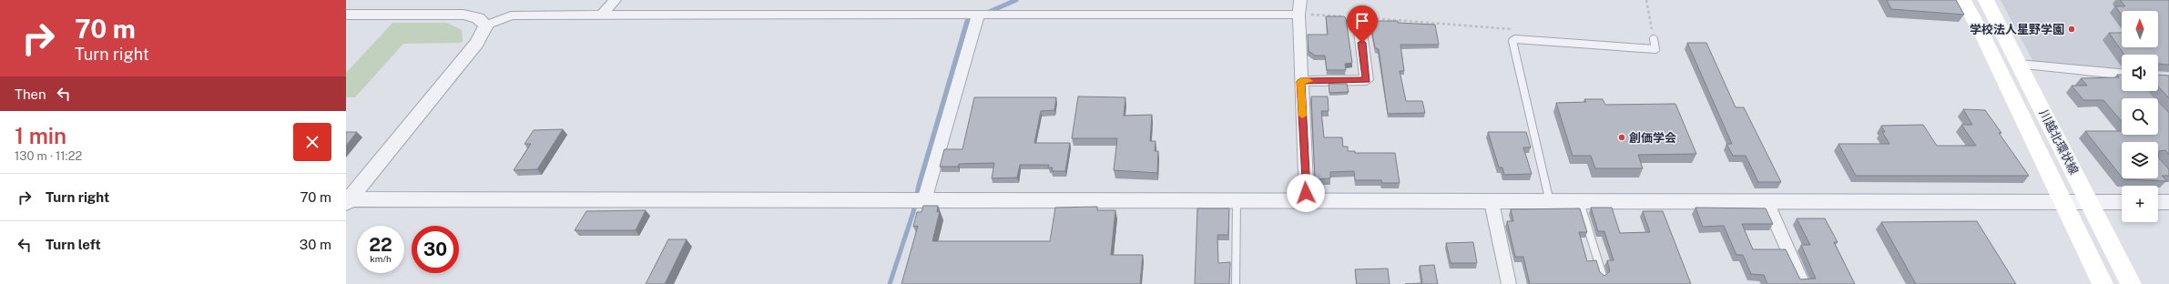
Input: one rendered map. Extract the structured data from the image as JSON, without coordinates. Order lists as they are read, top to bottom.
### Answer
{
  "streets": {
    "main road": ["川越北環状線"]
  },
  "places": ["学校法人星野学園", "創価学会"],
  "north": "top",
  "page": {
    "turn": ["70 m", "Turn right"],
    "map_buttons": "+",
    "then": "Then",
    "heading": ["1 min", "130 m · 11:22"],
    "list": [
      {
        "name": "Turn right",
        "value": "70 m"
      },
      {
        "name": "Turn left",
        "value": "30 m"
      }
    ],
    "speed": "22 km/h",
    "limit": "30"
  }
}
